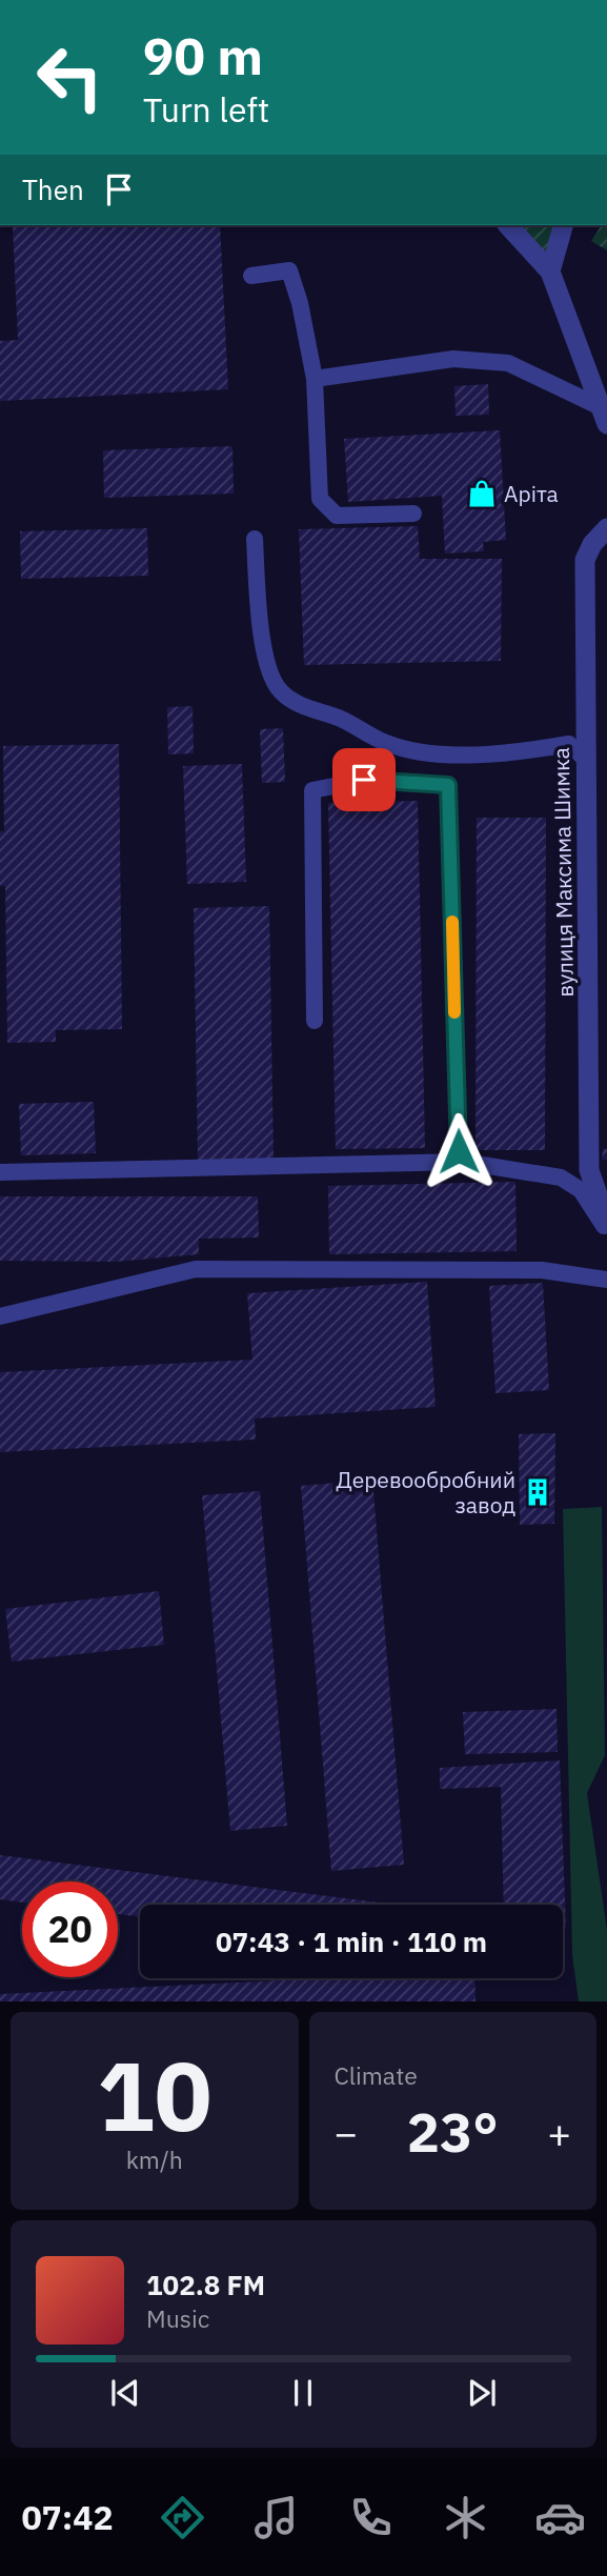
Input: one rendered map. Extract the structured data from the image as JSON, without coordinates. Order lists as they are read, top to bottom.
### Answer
{
  "streets": {
    "street": ["вулиця Максима Шимка"]
  },
  "places": {
    "shop": ["Аріта"],
    "building": ["Деревообробний завод"]
  },
  "page": {
    "turn": ["90 m", "Turn left"],
    "then": "Then",
    "limit": "20",
    "trip": "07:43 · 1 min · 110 m",
    "tile": [
      ["10", "km/h"],
      "Climate"
    ],
    "heat": ["−", "23°", "+"],
    "song": ["102.8 FM", "Music"],
    "tabs": "07:42"
  }
}
